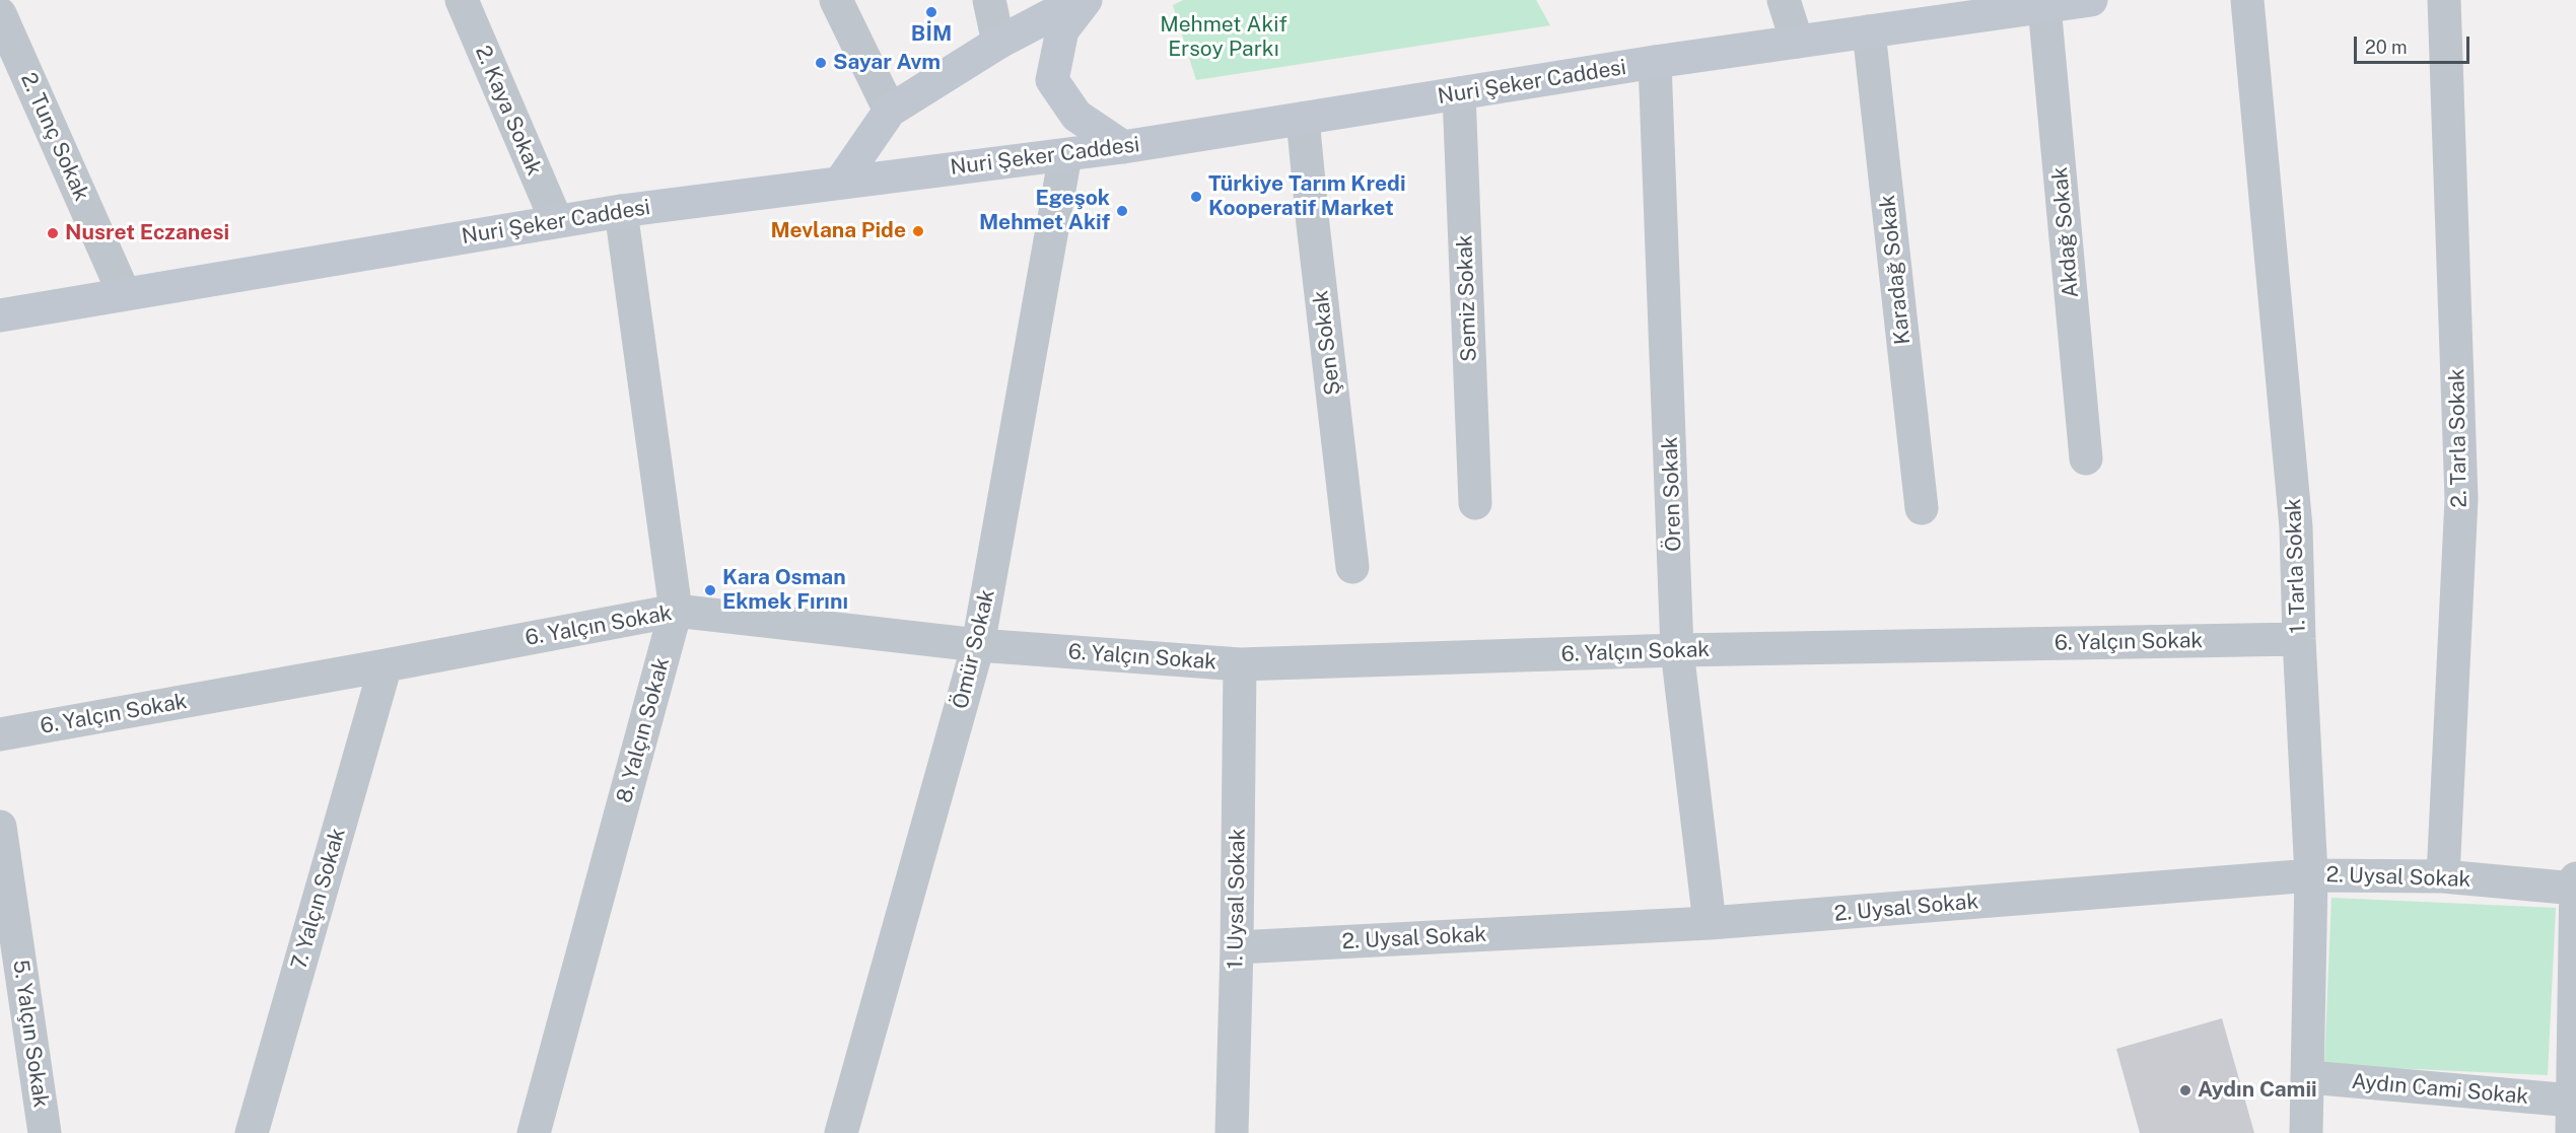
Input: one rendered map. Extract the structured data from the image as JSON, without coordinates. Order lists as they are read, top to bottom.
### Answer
{
  "streets": {
    "street": [
      "Nuri Şeker Caddesi",
      "2. Kaya Sokak",
      "2. Tunç Sokak",
      "Akdağ Sokak",
      "Karadağ Sokak",
      "Semiz Sokak",
      "Şen Sokak",
      "2. Tarla Sokak",
      "Ören Sokak",
      "1. Tarla Sokak",
      "6. Yalçın Sokak",
      "Ömür Sokak",
      "8. Yalçın Sokak",
      "2. Uysal Sokak",
      "7. Yalçın Sokak",
      "1. Uysal Sokak",
      "5. Yalçın Sokak",
      "Aydın Cami Sokak"
    ]
  },
  "crossings": [
    ["Nuri Şeker Caddesi", "2. Kaya Sokak"],
    ["Nuri Şeker Caddesi", "2. Tunç Sokak"],
    ["Nuri Şeker Caddesi", "Akdağ Sokak"],
    ["Nuri Şeker Caddesi", "Karadağ Sokak"],
    ["Nuri Şeker Caddesi", "Semiz Sokak"],
    ["Nuri Şeker Caddesi", "Şen Sokak"],
    ["Nuri Şeker Caddesi", "Ören Sokak"],
    ["Nuri Şeker Caddesi", "Ömür Sokak"],
    ["Nuri Şeker Caddesi", "8. Yalçın Sokak"],
    ["2. Tarla Sokak", "2. Uysal Sokak"],
    ["Ören Sokak", "6. Yalçın Sokak"],
    ["Ören Sokak", "2. Uysal Sokak"],
    ["1. Tarla Sokak", "6. Yalçın Sokak"],
    ["1. Tarla Sokak", "2. Uysal Sokak"],
    ["1. Tarla Sokak", "Aydın Cami Sokak"],
    ["6. Yalçın Sokak", "Ömür Sokak"],
    ["6. Yalçın Sokak", "8. Yalçın Sokak"],
    ["6. Yalçın Sokak", "7. Yalçın Sokak"],
    ["6. Yalçın Sokak", "1. Uysal Sokak"],
    ["2. Uysal Sokak", "1. Uysal Sokak"]
  ],
  "parks": ["Mehmet Akif Ersoy Parkı"],
  "places": [
    "BİM",
    "Sayar Avm",
    "Türkiye Tarım Kredi Kooperatif Market",
    "Egeşok Mehmet Akif",
    "Mevlana Pide",
    "Nusret Eczanesi",
    "Kara Osman Ekmek Fırını",
    "Aydın Camii"
  ],
  "scale_bar": "20 m"
}
